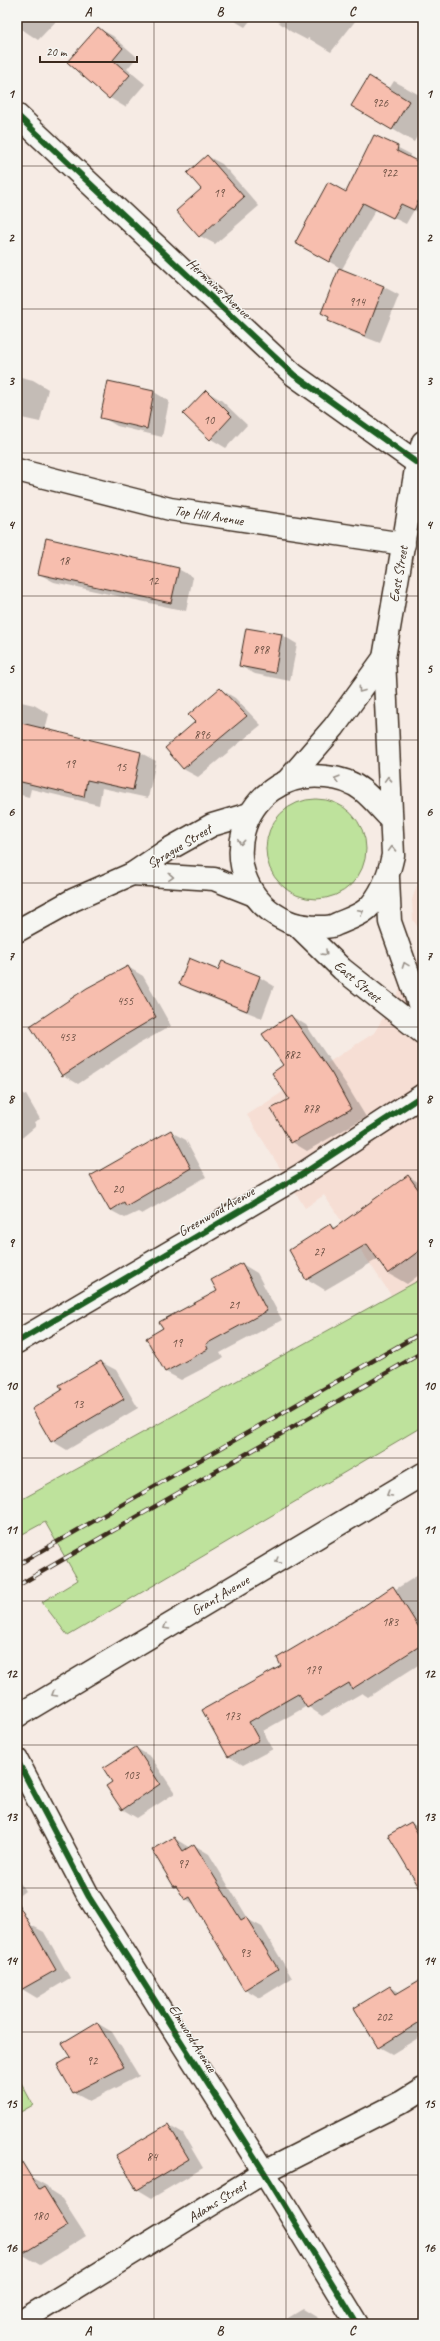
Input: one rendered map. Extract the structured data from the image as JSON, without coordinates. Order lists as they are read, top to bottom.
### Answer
{
  "streets": {
    "street": [
      "Hermaine Avenue",
      "Top Hill Avenue",
      "East Street",
      "Sprague Street",
      "Greenwood Avenue",
      "Grant Avenue",
      "Elmwood Avenue",
      "Adams Street"
    ]
  },
  "crossings": [
    ["Hermaine Avenue", "East Street"],
    ["Top Hill Avenue", "East Street"],
    ["Elmwood Avenue", "Adams Street"]
  ],
  "one_way": ["Grant Avenue"],
  "house_numbers": [
    "926",
    "922",
    "19",
    "914",
    "10",
    "18",
    "12",
    "898",
    "896",
    "19",
    "15",
    "455",
    "453",
    "882",
    "878",
    "20",
    "27",
    "21",
    "19",
    "13",
    "183",
    "179",
    "173",
    "103",
    "97",
    "93",
    "202",
    "92",
    "84",
    "180"
  ],
  "scale_bar": "20 m",
  "grid": {
    "columns": ["A", "B", "C"],
    "rows": [
      "1",
      "2",
      "3",
      "4",
      "5",
      "6",
      "7",
      "8",
      "9",
      "10",
      "11",
      "12",
      "13",
      "14",
      "15",
      "16"
    ]
  }
}
